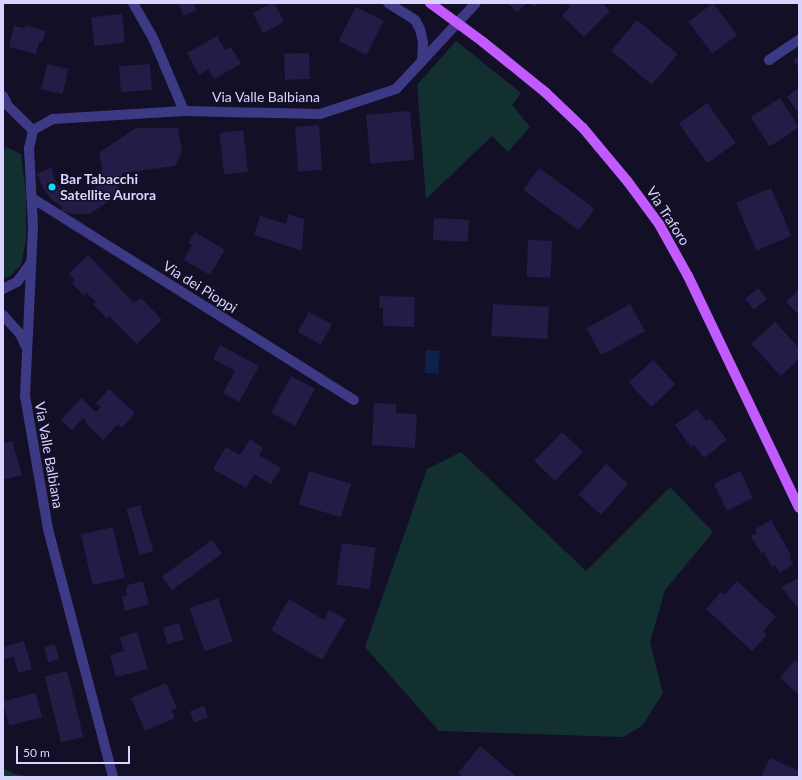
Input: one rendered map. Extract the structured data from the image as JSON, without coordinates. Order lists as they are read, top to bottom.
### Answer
{
  "streets": {
    "main road": ["Via Traforo"],
    "street": ["Via Valle Balbiana", "Via dei Pioppi"]
  },
  "crossings": [
    ["Via Valle Balbiana", "Via Traforo"],
    ["Via Valle Balbiana", "Via dei Pioppi"]
  ],
  "places": ["Bar Tabacchi Satellite Aurora"],
  "scale_bar": "50 m"
}
